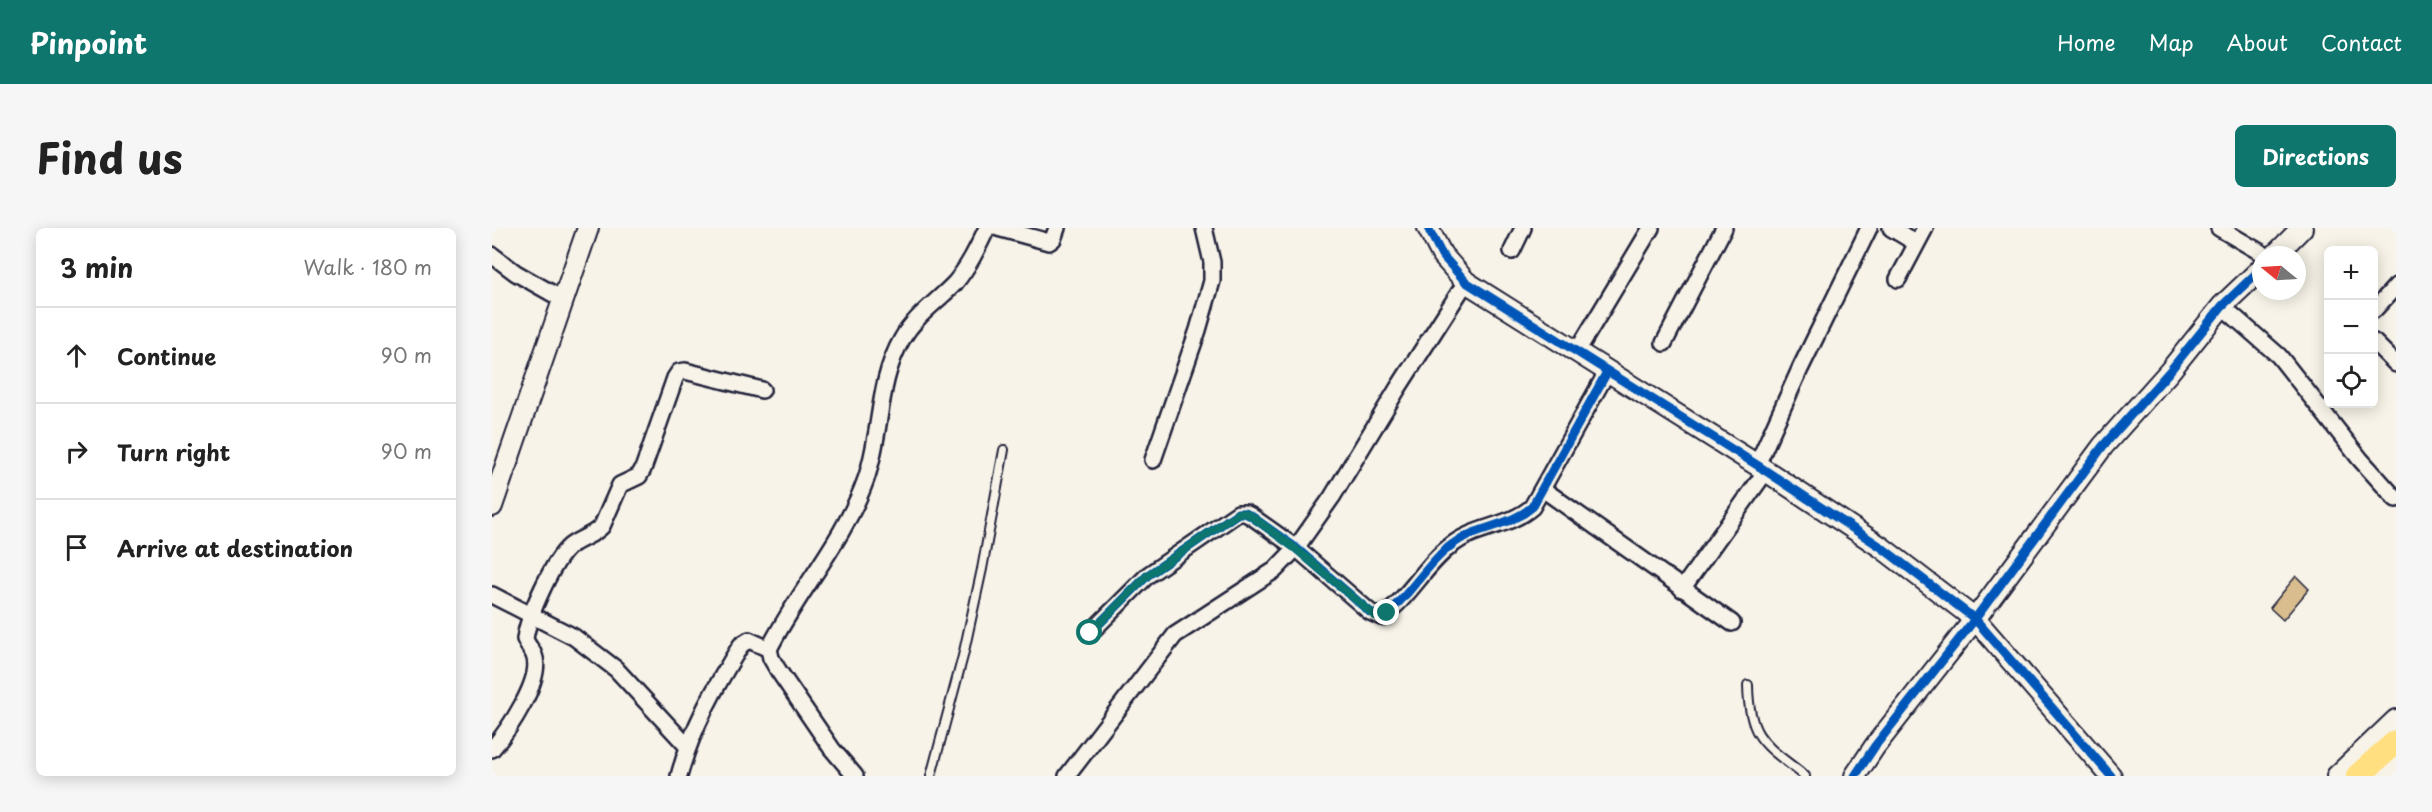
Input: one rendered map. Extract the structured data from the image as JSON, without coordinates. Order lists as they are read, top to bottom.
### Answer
{
  "north": "left",
  "page": {
    "header": "Pinpoint",
    "nav": [
      "Home",
      "Map",
      "About",
      "Contact"
    ],
    "title": "Find us",
    "buttons": "Directions",
    "heading": ["3 min", "Walk · 180 m"],
    "map_buttons": ["+", "−"],
    "list": [
      ["Continue", "90 m"],
      ["Turn right", "90 m"],
      "Arrive at destination"
    ]
  }
}
